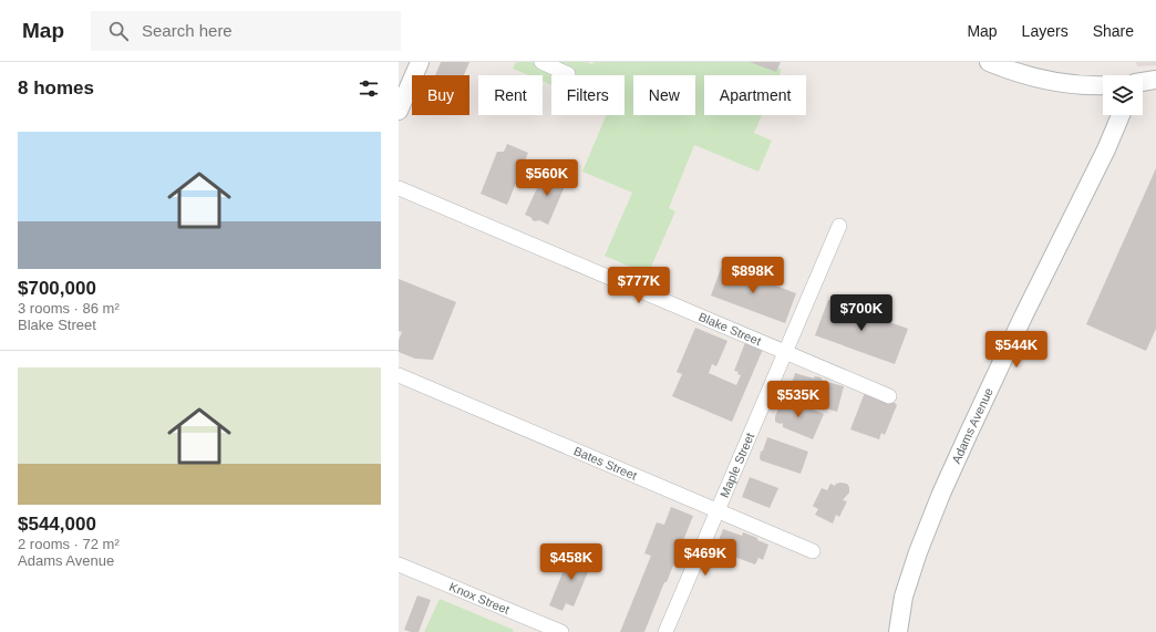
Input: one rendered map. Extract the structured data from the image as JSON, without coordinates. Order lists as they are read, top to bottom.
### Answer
{
  "streets": {
    "street": [
      "Blake Street",
      "Adams Avenue",
      "Bates Street",
      "Maple Street",
      "Knox Street"
    ]
  },
  "crossings": [
    ["Blake Street", "Maple Street"],
    ["Bates Street", "Maple Street"]
  ],
  "page": {
    "header": "Map",
    "search": "Search here",
    "nav": ["Map", "Layers", "Share"],
    "heading": "8 homes",
    "chip": [
      "Buy",
      "Rent",
      "Filters",
      "New",
      "Apartment"
    ],
    "list": [
      {
        "name": "$700,000",
        "note": "3 rooms · 86 m² · Blake Street"
      },
      {
        "name": "$544,000",
        "note": "2 rooms · 72 m² · Adams Avenue"
      }
    ],
    "price": [
      "$560K",
      "$898K",
      "$777K",
      "$700K",
      "$544K",
      "$535K",
      "$469K",
      "$458K"
    ]
  }
}
